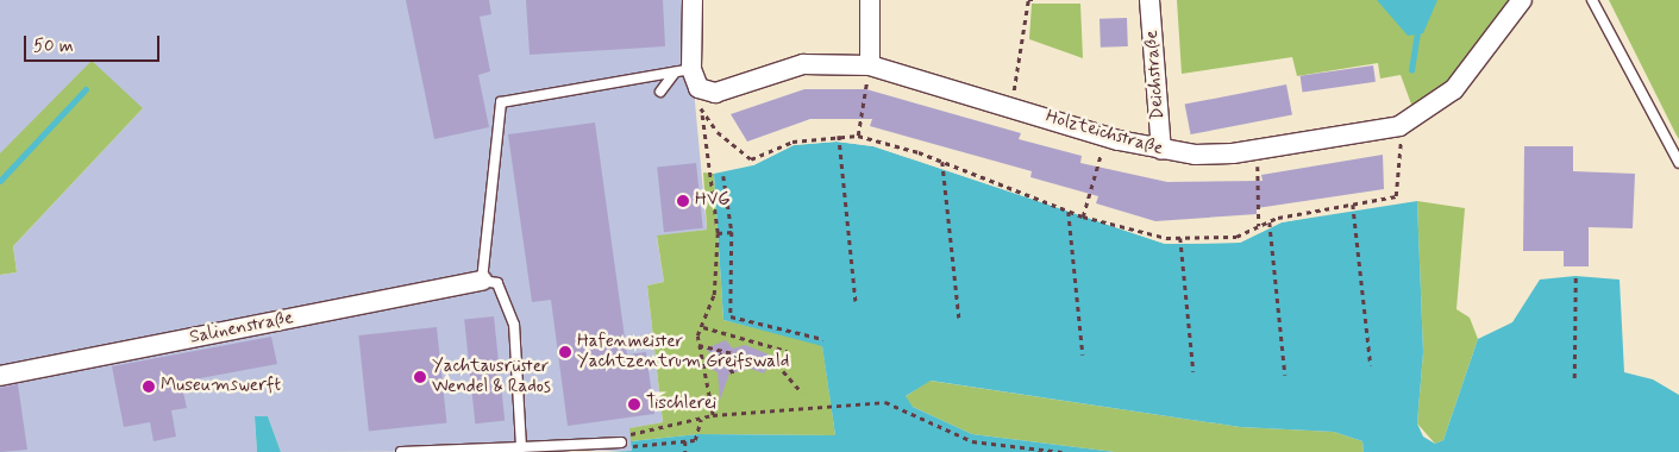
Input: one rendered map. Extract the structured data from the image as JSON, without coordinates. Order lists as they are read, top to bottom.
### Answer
{
  "streets": {
    "street": ["Deichstraße", "Holzteichstraße", "Salinenstraße"]
  },
  "crossings": [
    ["Deichstraße", "Holzteichstraße"]
  ],
  "places": [
    "HVG",
    "Hafenmeister Yachtzentrum Greifswald",
    "Yachtausrüster Wendel & Rados",
    "Museumswerft",
    "Tischlerei"
  ],
  "scale_bar": "50 m"
}
